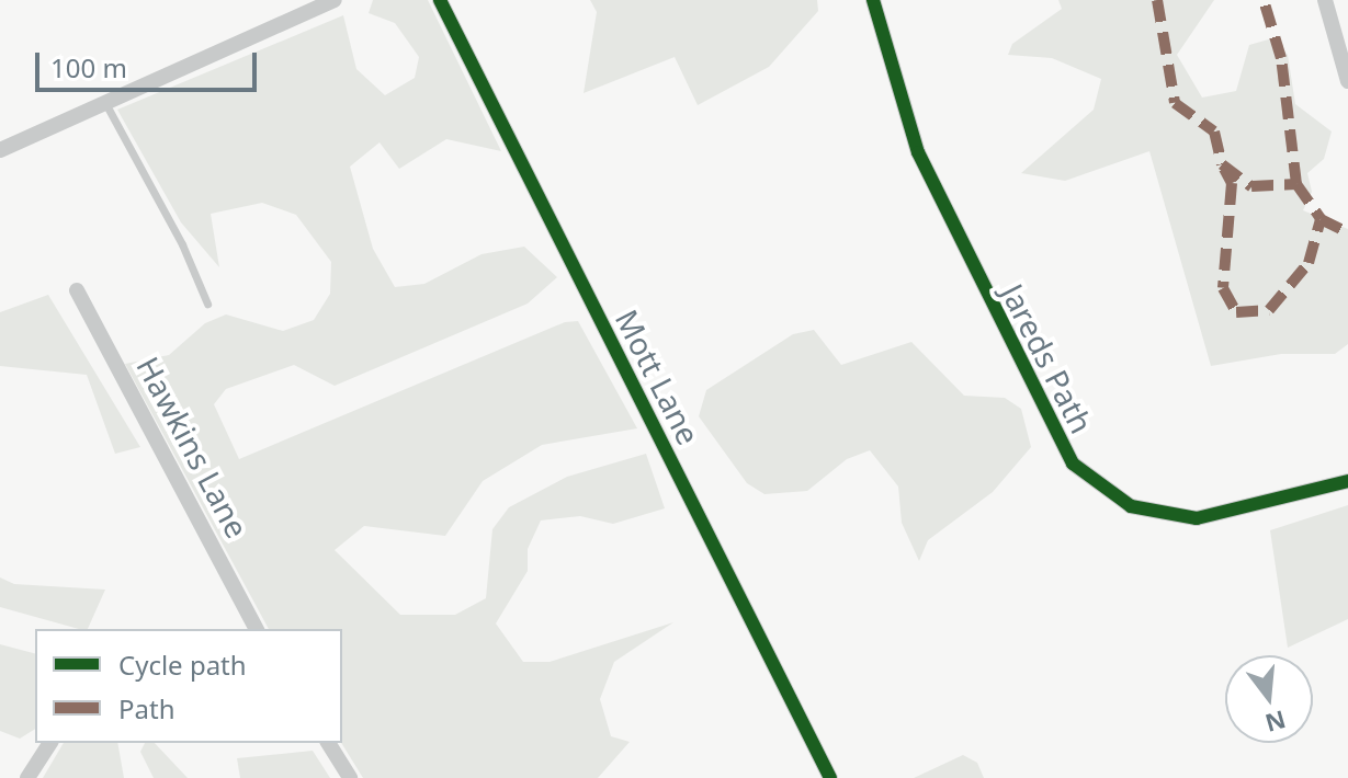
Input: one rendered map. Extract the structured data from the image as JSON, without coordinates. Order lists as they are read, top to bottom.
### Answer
{
  "streets": {
    "street": ["Jareds Path", "Mott Lane", "Hawkins Lane"]
  },
  "legend": ["Cycle path", "Path"],
  "scale_bar": "100 m",
  "north": "bottom"
}
